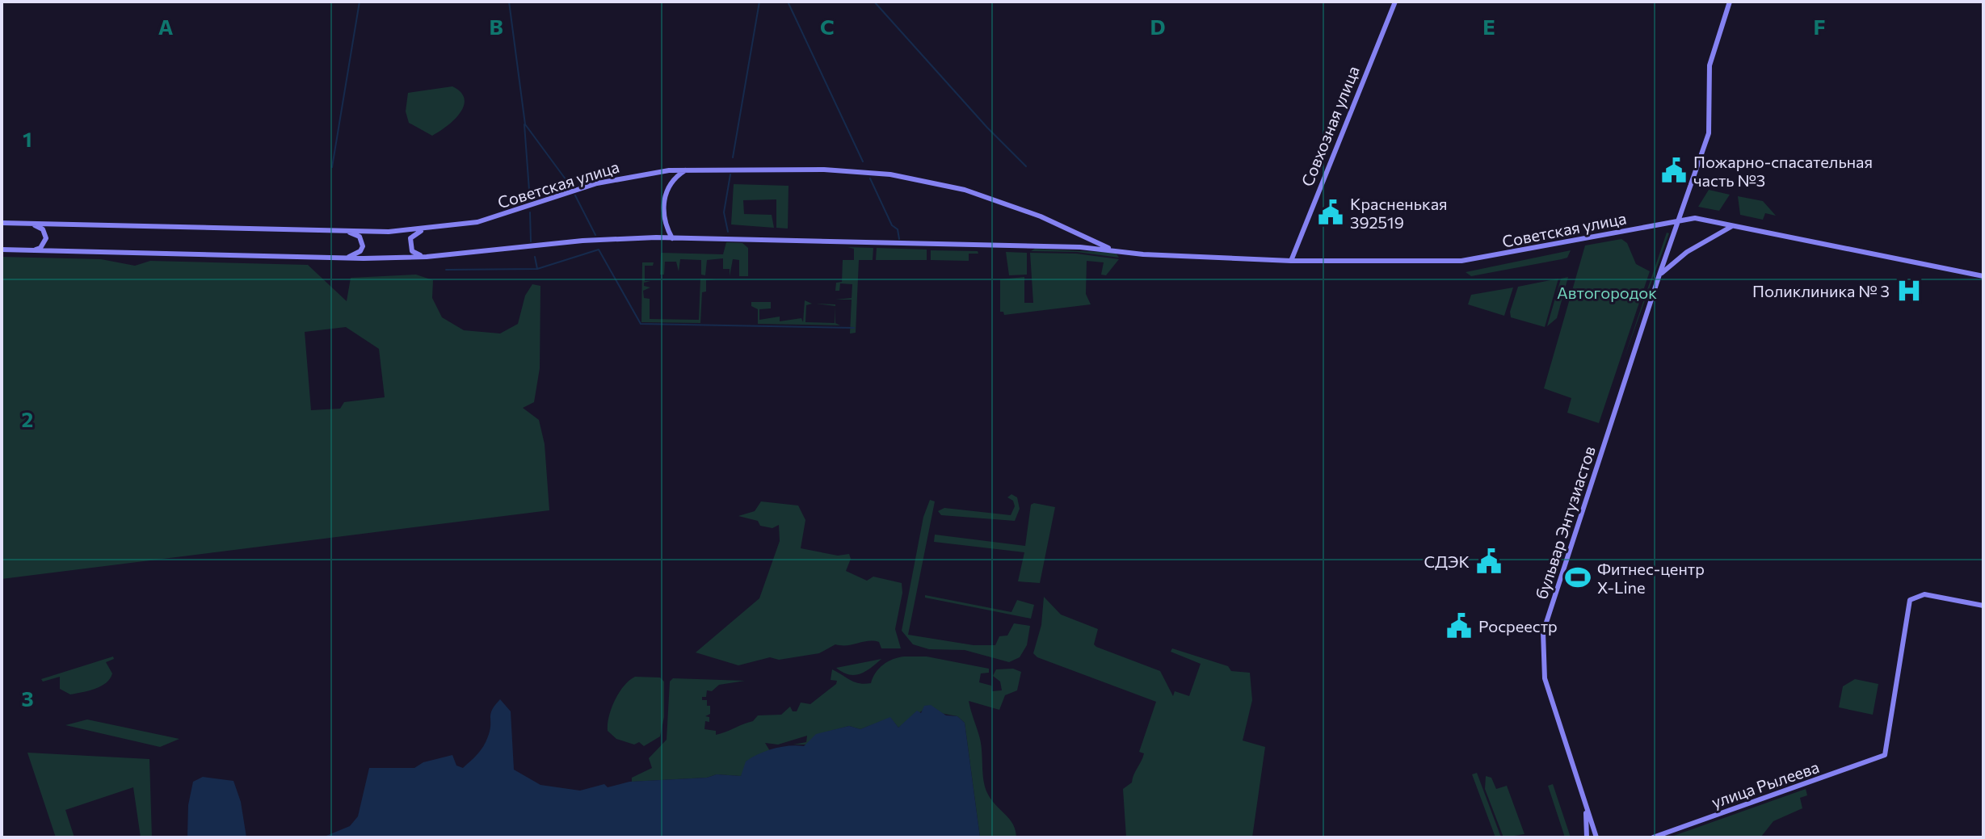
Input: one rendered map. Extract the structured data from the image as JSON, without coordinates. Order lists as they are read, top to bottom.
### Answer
{
  "streets": {
    "main road": [
      "Совхозная улица",
      "Советская улица",
      "бульвар Энтузиастов",
      "улица Рылеева"
    ]
  },
  "crossings": [
    ["Совхозная улица", "Советская улица"],
    ["Советская улица", "бульвар Энтузиастов"]
  ],
  "parks": ["Автогородок"],
  "places": {
    "public building": [
      "Пожарно-спасательная часть №3",
      "Красненькая 392519",
      "СДЭК",
      "Росреестр"
    ],
    "hospital": ["Поликлиника № 3"],
    "sports": ["Фитнес-центр X-Line"]
  },
  "grid": {
    "columns": [
      "A",
      "B",
      "C",
      "D",
      "E",
      "F"
    ],
    "rows": ["1", "2", "3"]
  }
}
